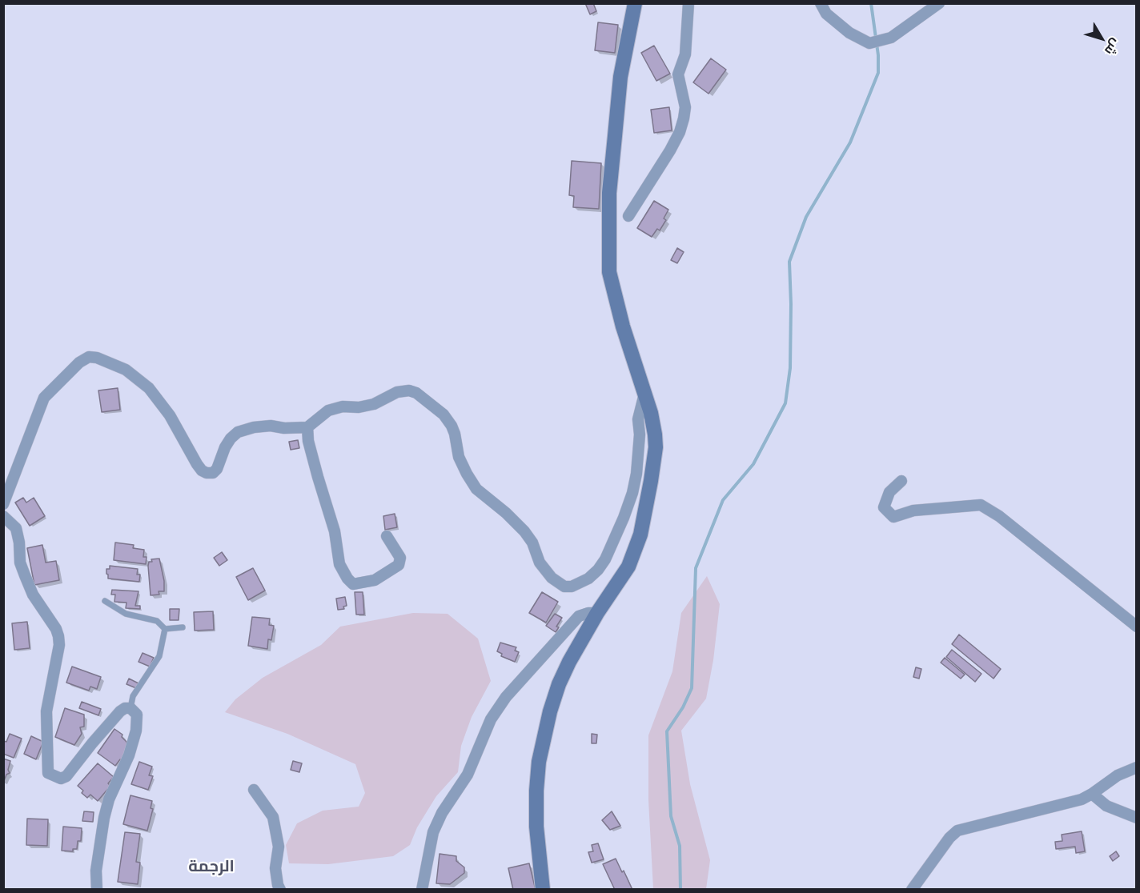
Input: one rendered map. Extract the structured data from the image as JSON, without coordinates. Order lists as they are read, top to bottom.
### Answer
{
  "districts": ["الرجمة"],
  "north": "bottom right"
}
